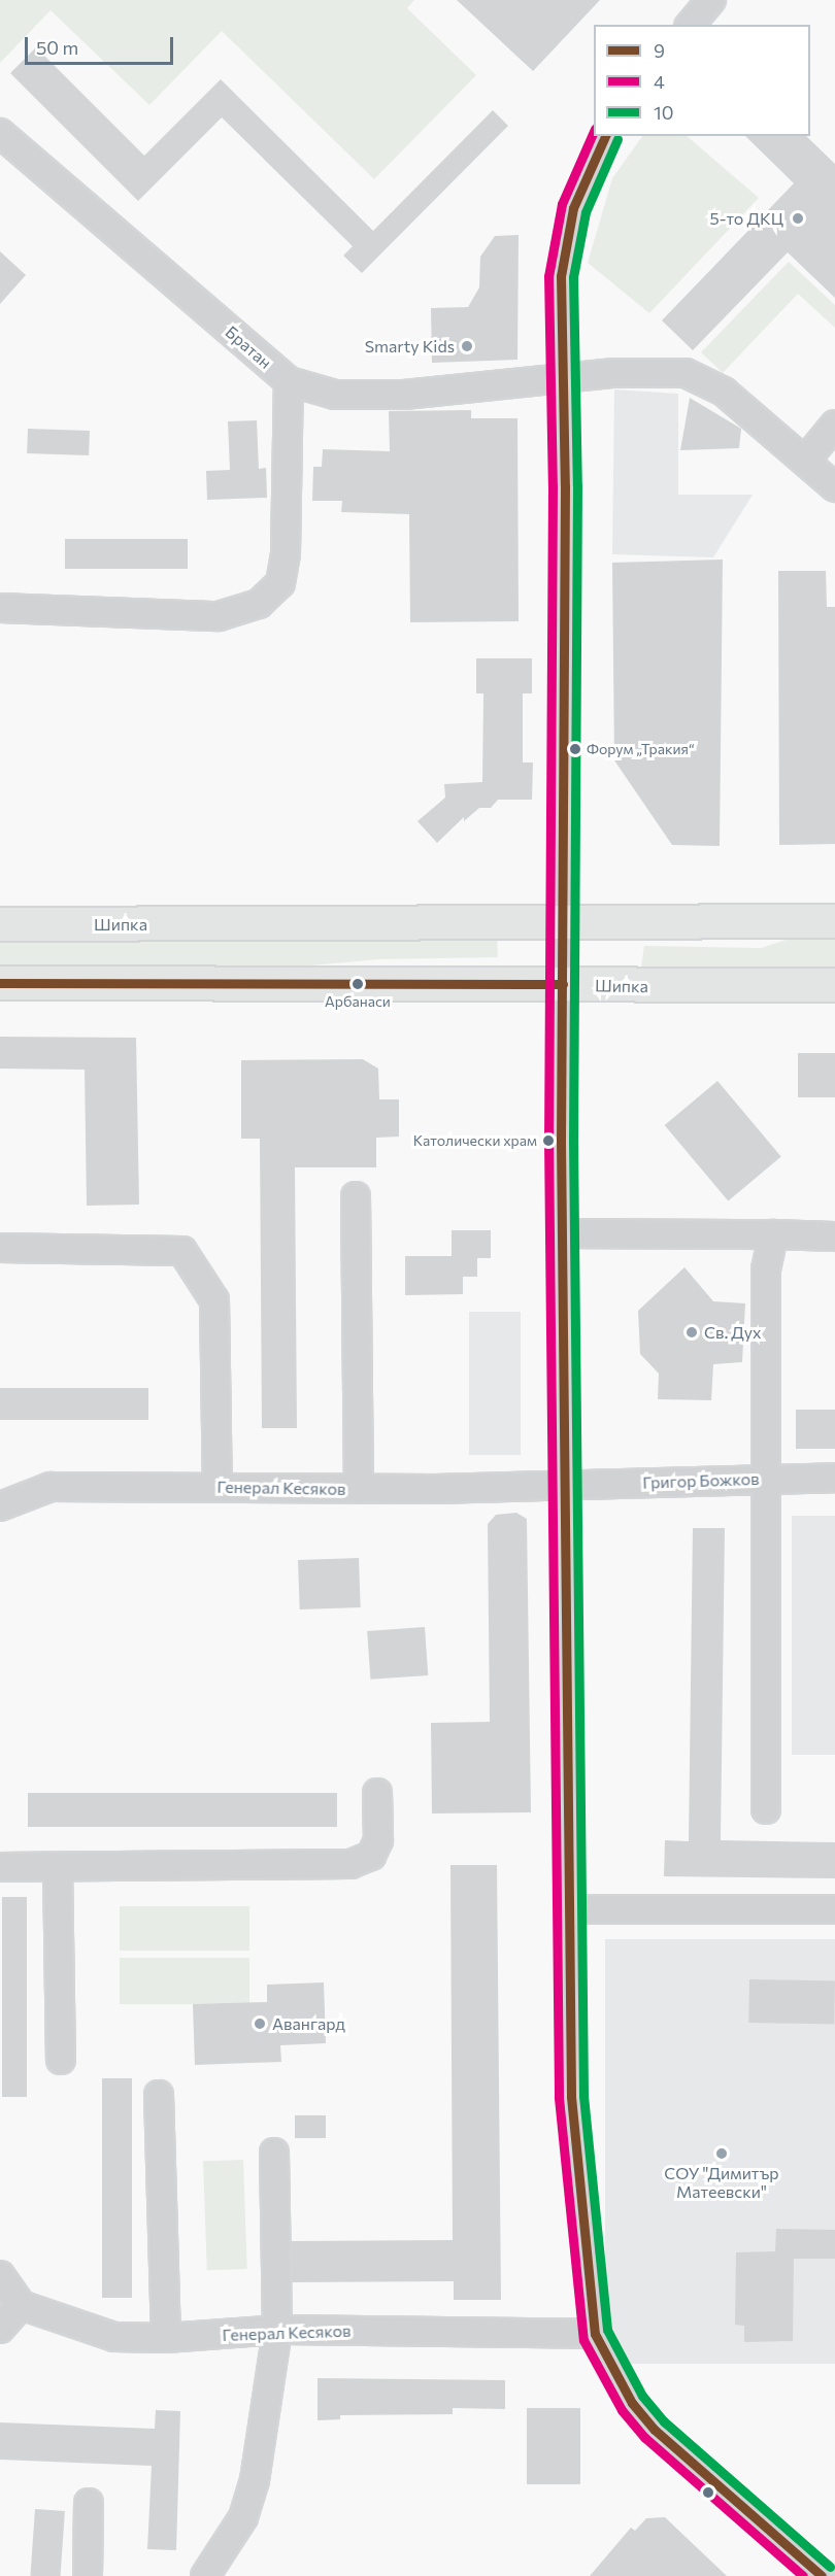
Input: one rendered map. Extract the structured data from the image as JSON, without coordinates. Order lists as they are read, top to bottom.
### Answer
{
  "streets": {
    "main road": ["Шипка"],
    "street": ["Братан", "Григор Божков", "Генерал Кесяков"]
  },
  "crossings": [
    ["Григор Божков", "Генерал Кесяков"]
  ],
  "places": [
    "5-то ДКЦ",
    "Smarty Kids",
    "Форум „Тракия“",
    "Арбанаси",
    "Католически храм",
    "Св. Дух",
    "Авангард",
    "СОУ \"Димитър Матеевски\""
  ],
  "lines": ["transit line 4", "transit line 9", "transit line 10"],
  "legend": ["9", "4", "10"],
  "scale_bar": "50 m"
}
